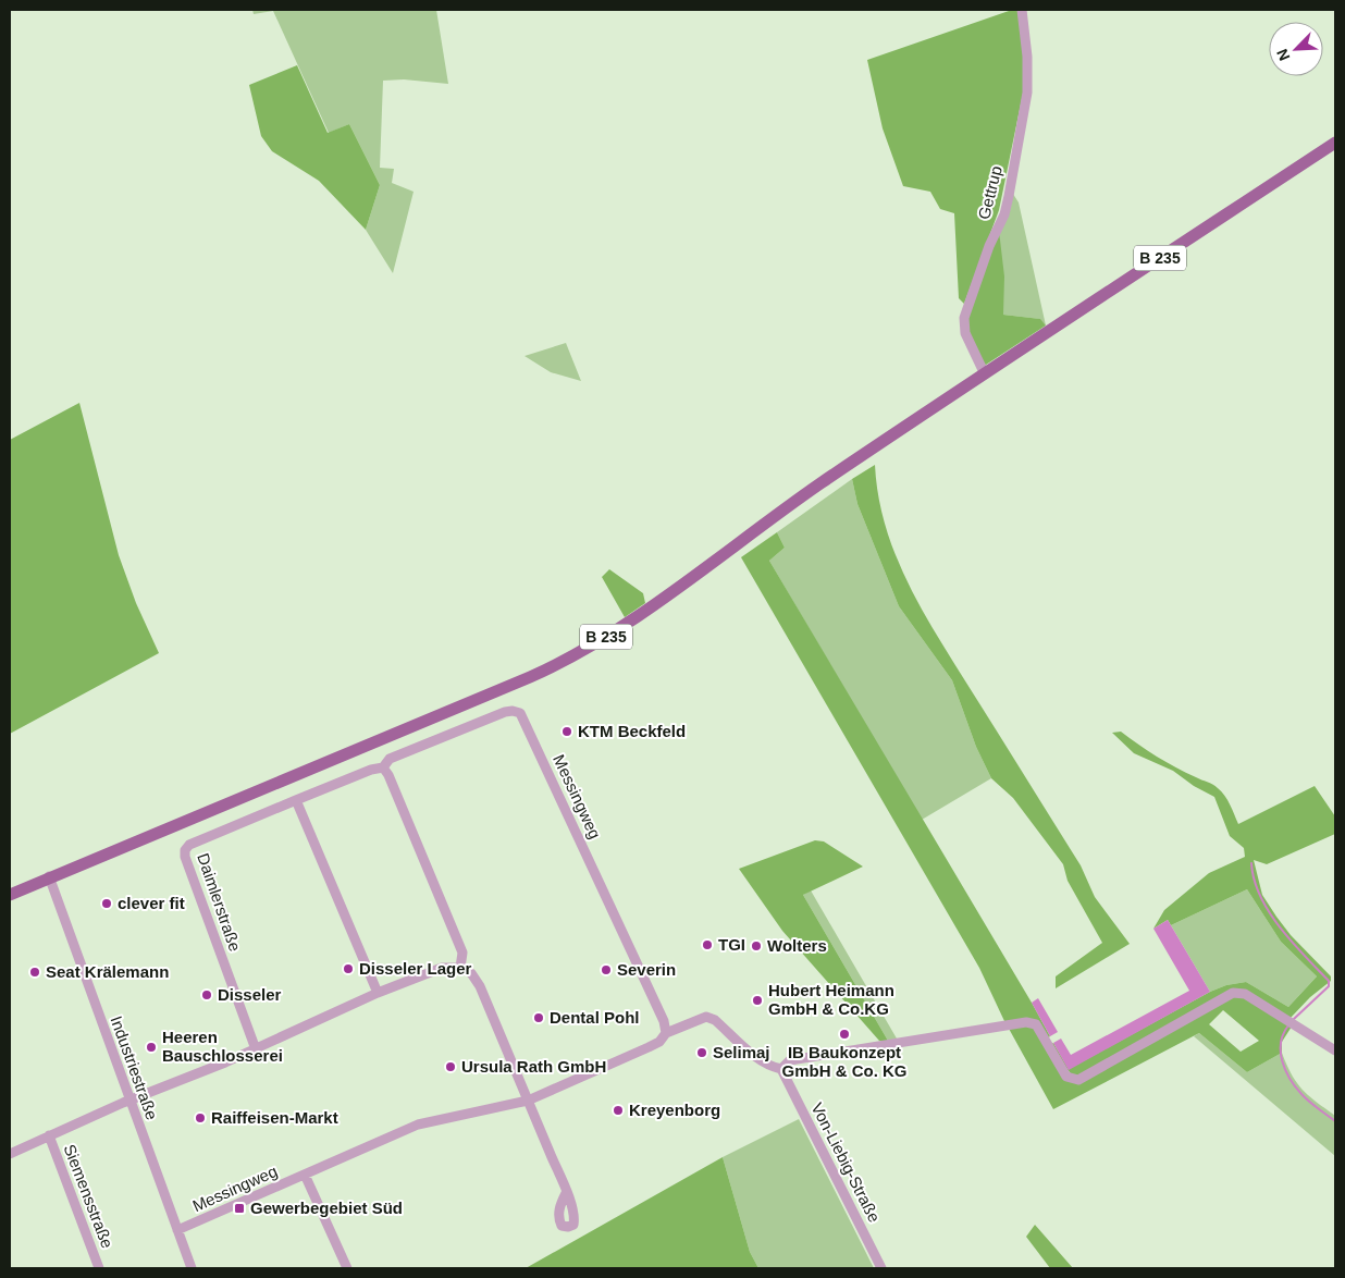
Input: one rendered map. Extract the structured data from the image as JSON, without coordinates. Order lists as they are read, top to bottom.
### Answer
{
  "streets": {
    "main road": ["B 235"],
    "street": [
      "Gettrup",
      "Messingweg",
      "Daimlerstraße",
      "Industriestraße",
      "Von-Liebig-Straße",
      "Siemensstraße"
    ]
  },
  "crossings": [
    ["Gettrup", "B 235"],
    ["B 235", "Industriestraße"],
    ["Messingweg", "Daimlerstraße"],
    ["Messingweg", "Industriestraße"],
    ["Messingweg", "Von-Liebig-Straße"],
    ["Industriestraße", "Siemensstraße"]
  ],
  "places": {
    "other": [
      "KTM Beckfeld",
      "clever fit",
      "TGI",
      "Wolters",
      "Disseler Lager",
      "Severin",
      "Seat Krälemann",
      "Disseler",
      "Hubert Heimann GmbH & Co.KG",
      "Dental Pohl",
      "IB Baukonzept GmbH & Co. KG",
      "Heeren Bauschlosserei",
      "Selimaj",
      "Ursula Rath GmbH",
      "Kreyenborg",
      "Raiffeisen-Markt"
    ],
    "transit": ["Gewerbegebiet Süd"]
  },
  "north": "bottom left"
}
